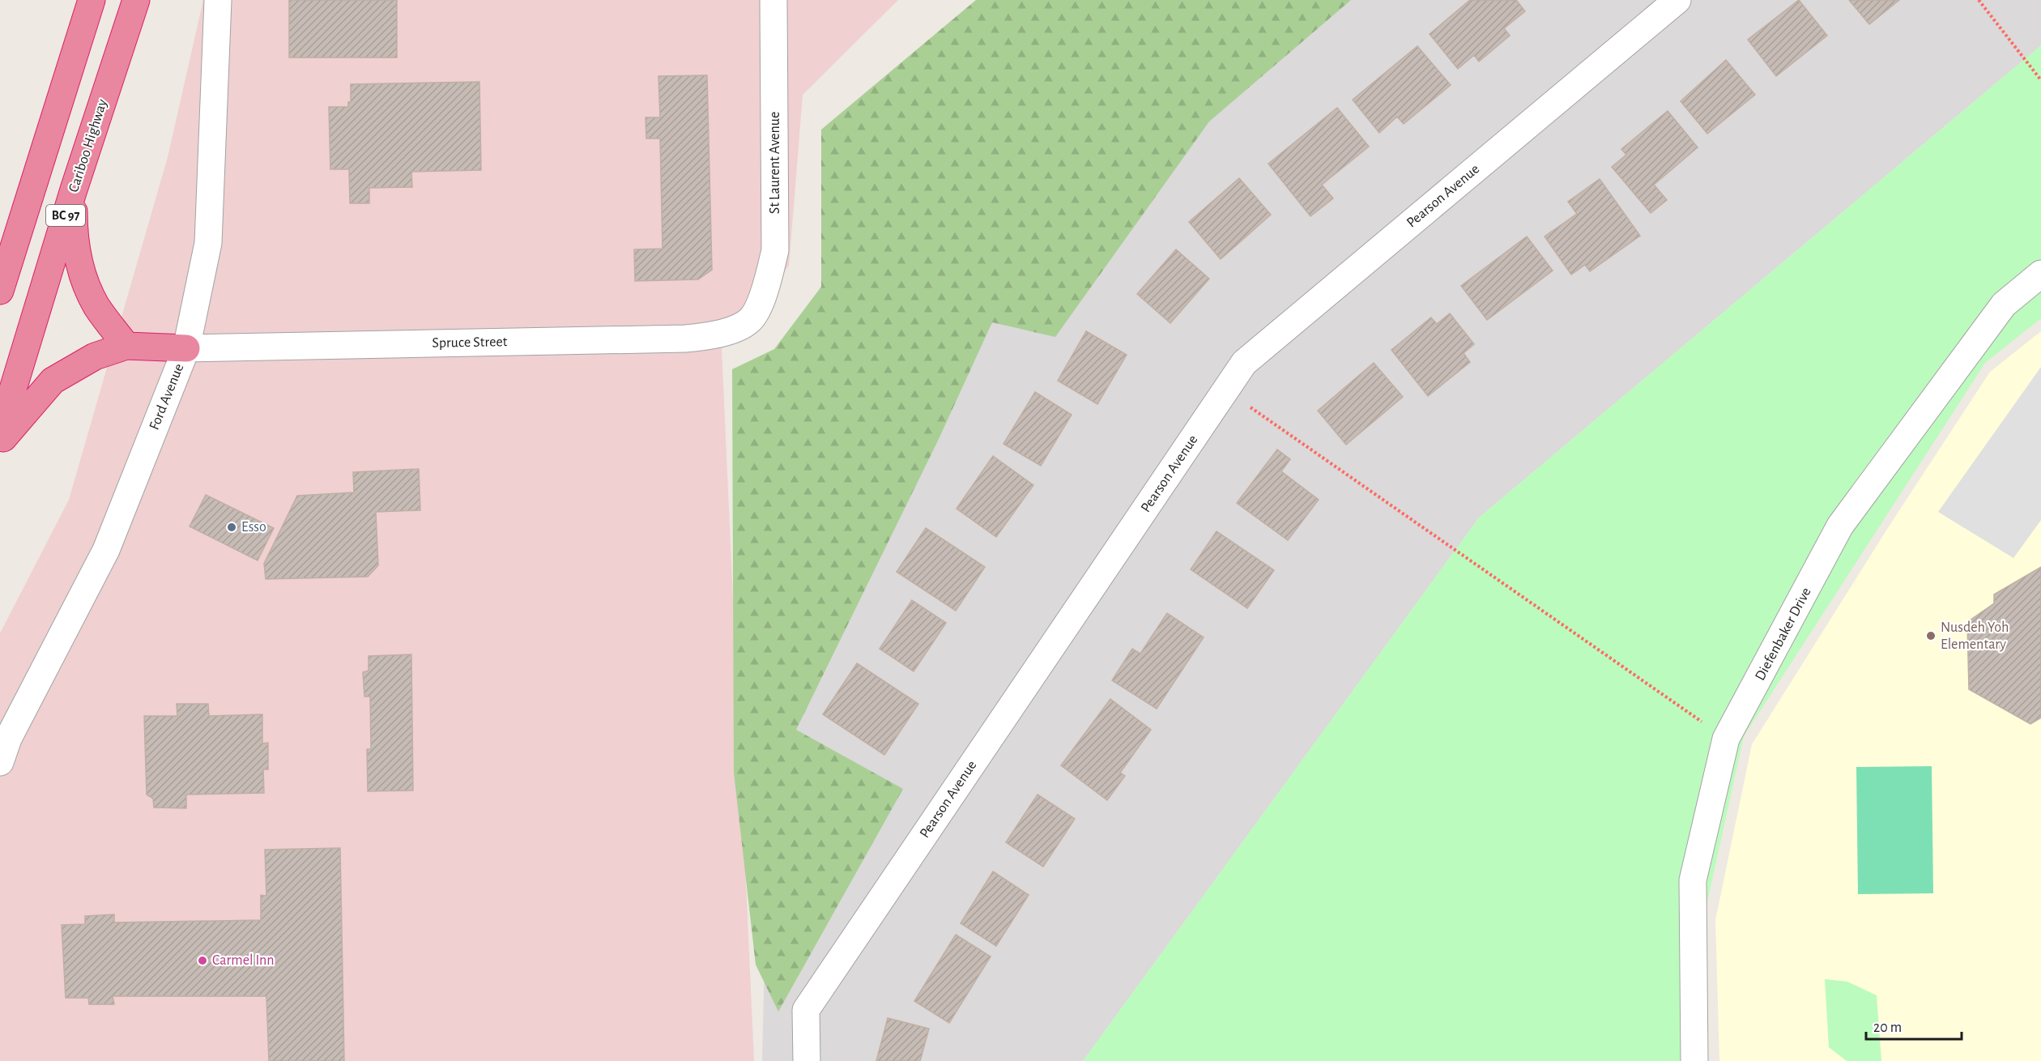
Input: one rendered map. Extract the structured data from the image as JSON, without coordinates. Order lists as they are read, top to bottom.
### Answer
{
  "streets": {
    "highway": ["Cariboo Highway", "BC 97"],
    "street": [
      "St Laurent Avenue",
      "Pearson Avenue",
      "Spruce Street",
      "Ford Avenue",
      "Diefenbaker Drive"
    ]
  },
  "crossings": [
    ["St Laurent Avenue", "Spruce Street"],
    ["Spruce Street", "Ford Avenue"]
  ],
  "places": ["Esso", "Nusdeh Yoh Elementary", "Carmel Inn"],
  "scale_bar": "20 m"
}
